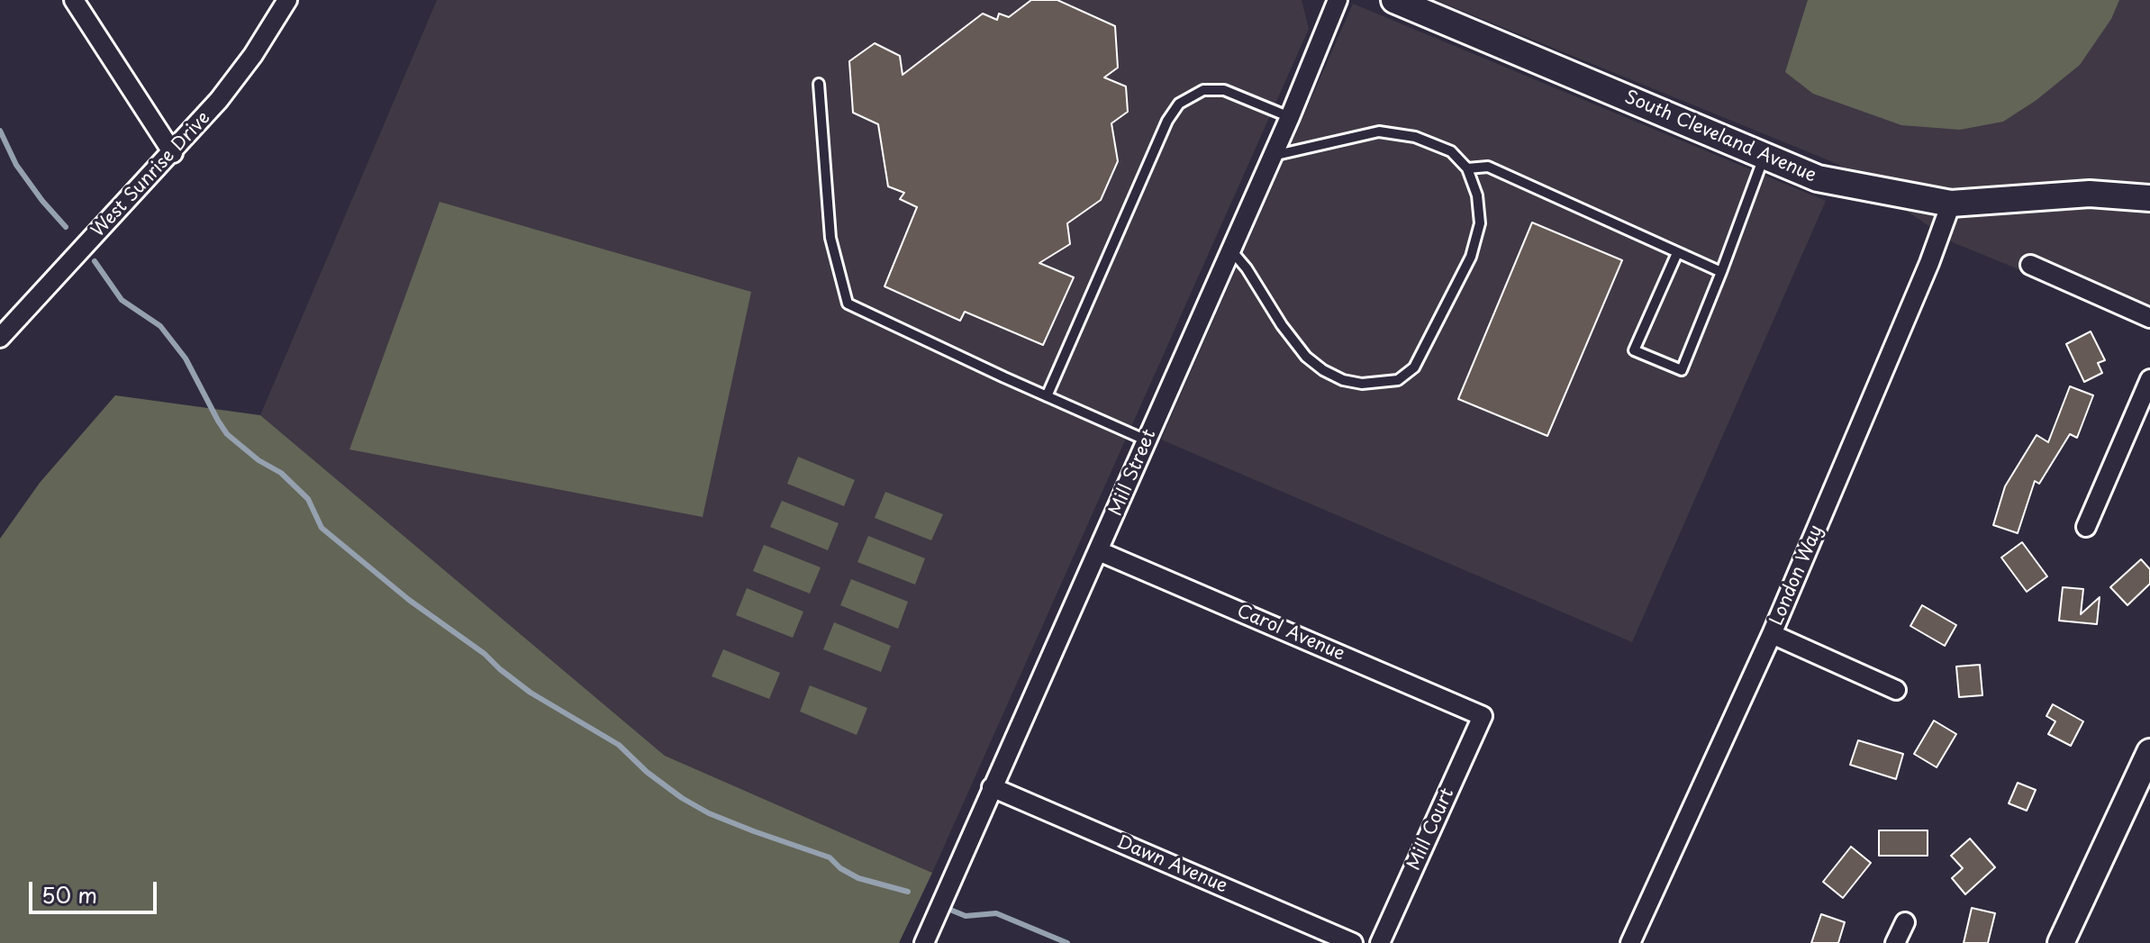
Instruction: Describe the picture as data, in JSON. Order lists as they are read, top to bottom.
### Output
{
  "streets": {
    "street": [
      "South Cleveland Avenue",
      "West Sunrise Drive",
      "Mill Street",
      "London Way",
      "Carol Avenue",
      "Mill Court",
      "Dawn Avenue"
    ]
  },
  "crossings": [
    ["South Cleveland Avenue", "London Way"],
    ["Mill Street", "Carol Avenue"],
    ["Mill Street", "Dawn Avenue"],
    ["Carol Avenue", "Mill Court"]
  ],
  "scale_bar": "50 m"
}
